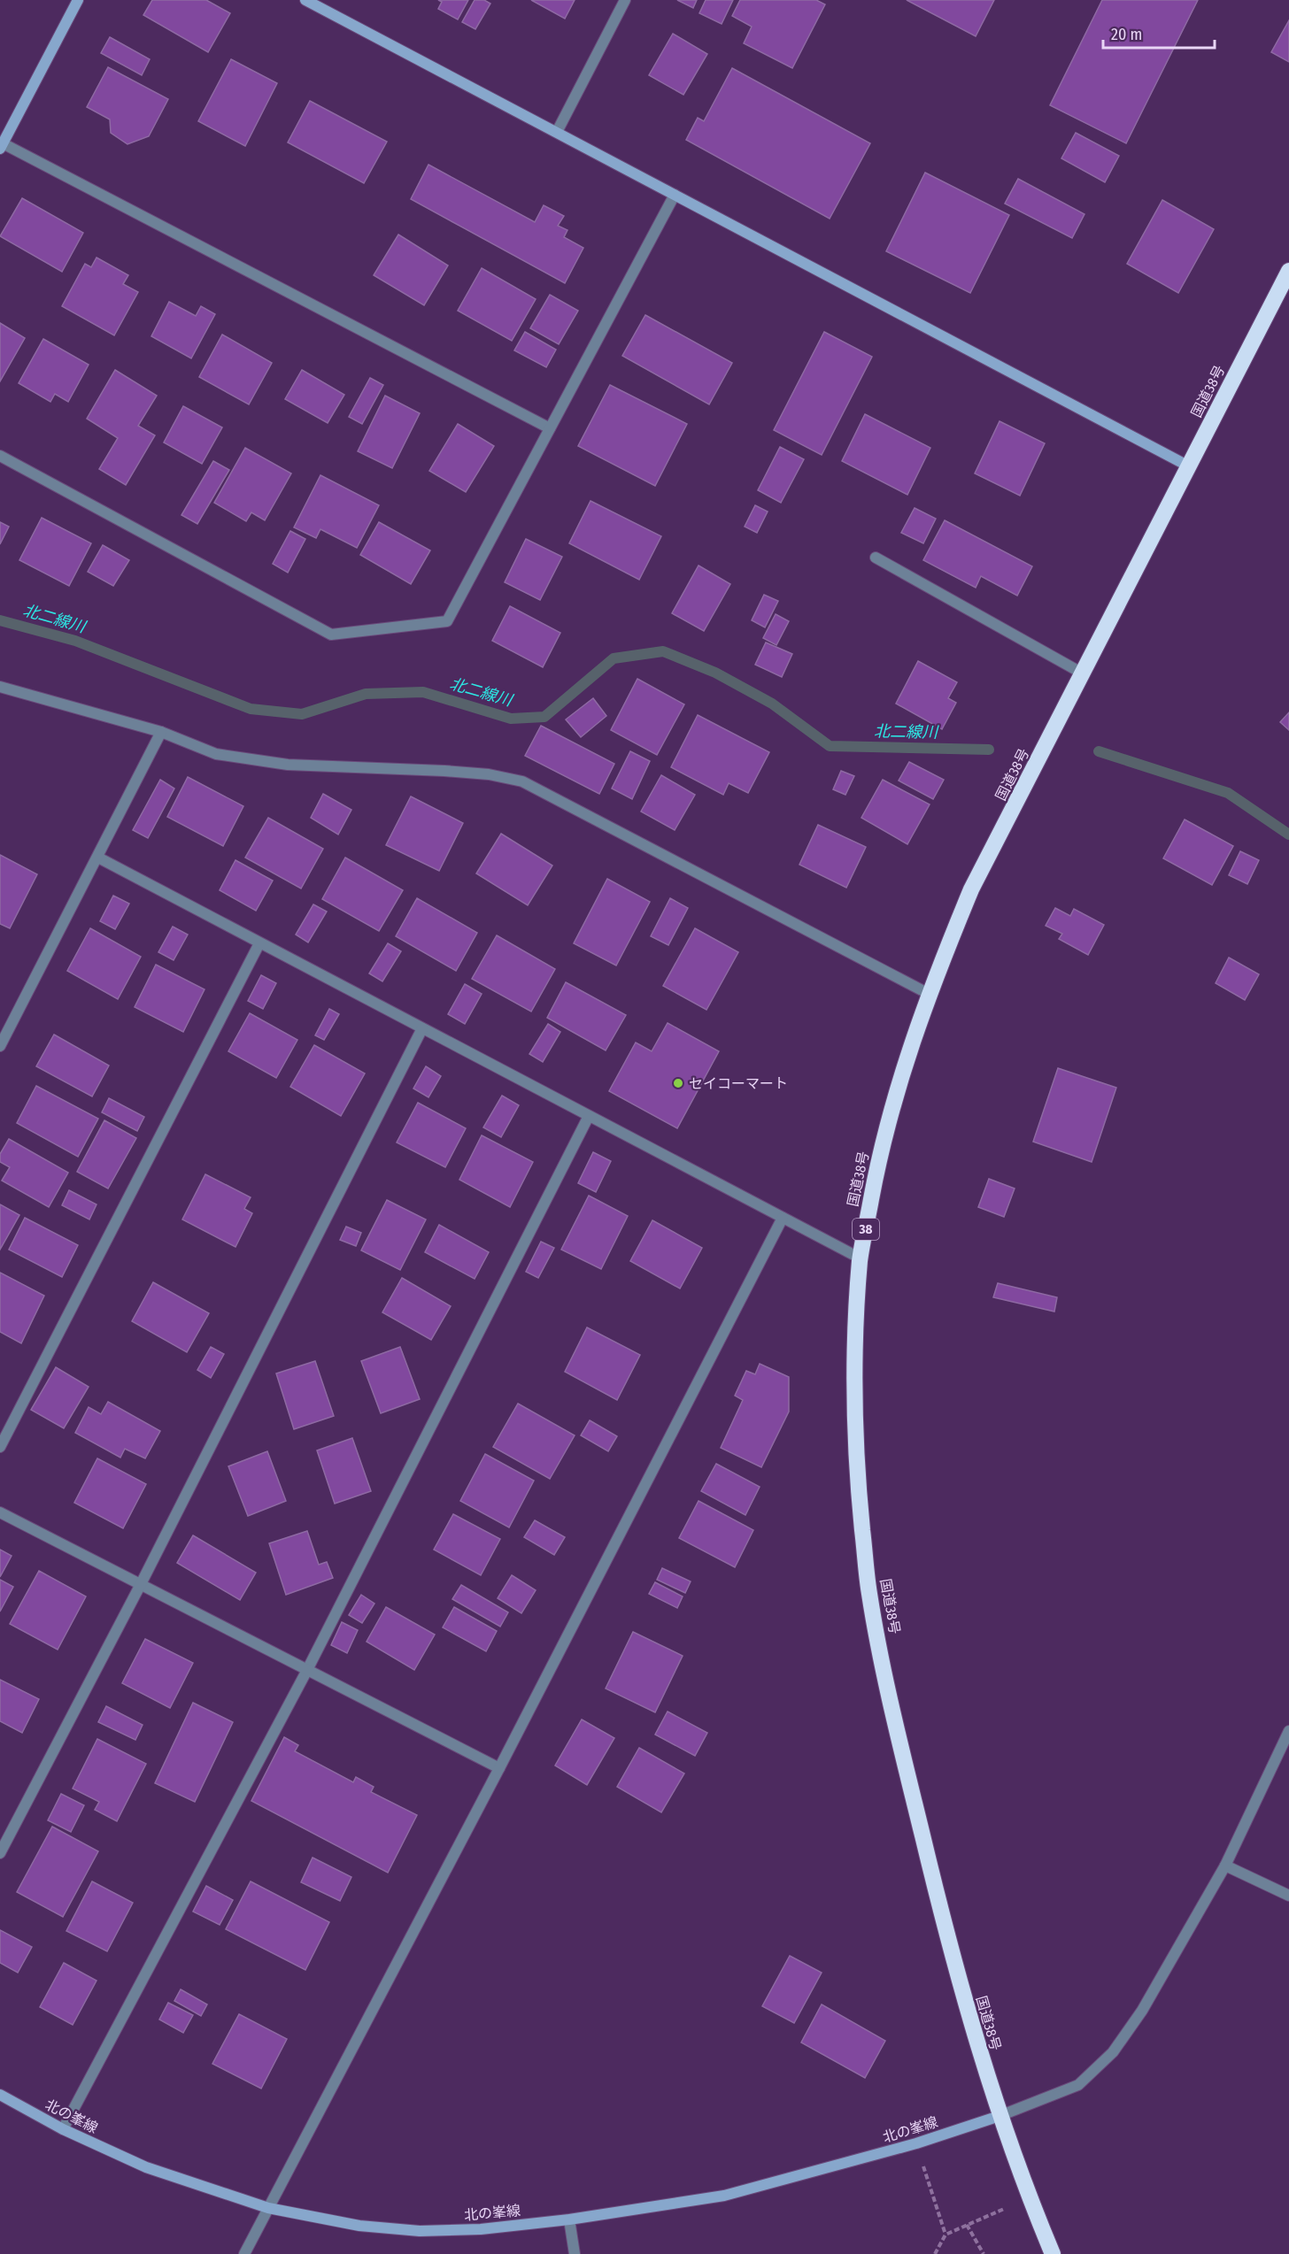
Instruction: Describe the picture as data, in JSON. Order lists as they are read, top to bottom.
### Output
{
  "streets": {
    "highway": ["国道38号", "38"],
    "street": ["北の峯線"]
  },
  "crossings": [
    ["国道38号", "北の峯線"]
  ],
  "water": ["北二線川"],
  "places": ["セイコーマート"],
  "scale_bar": "20 m"
}
